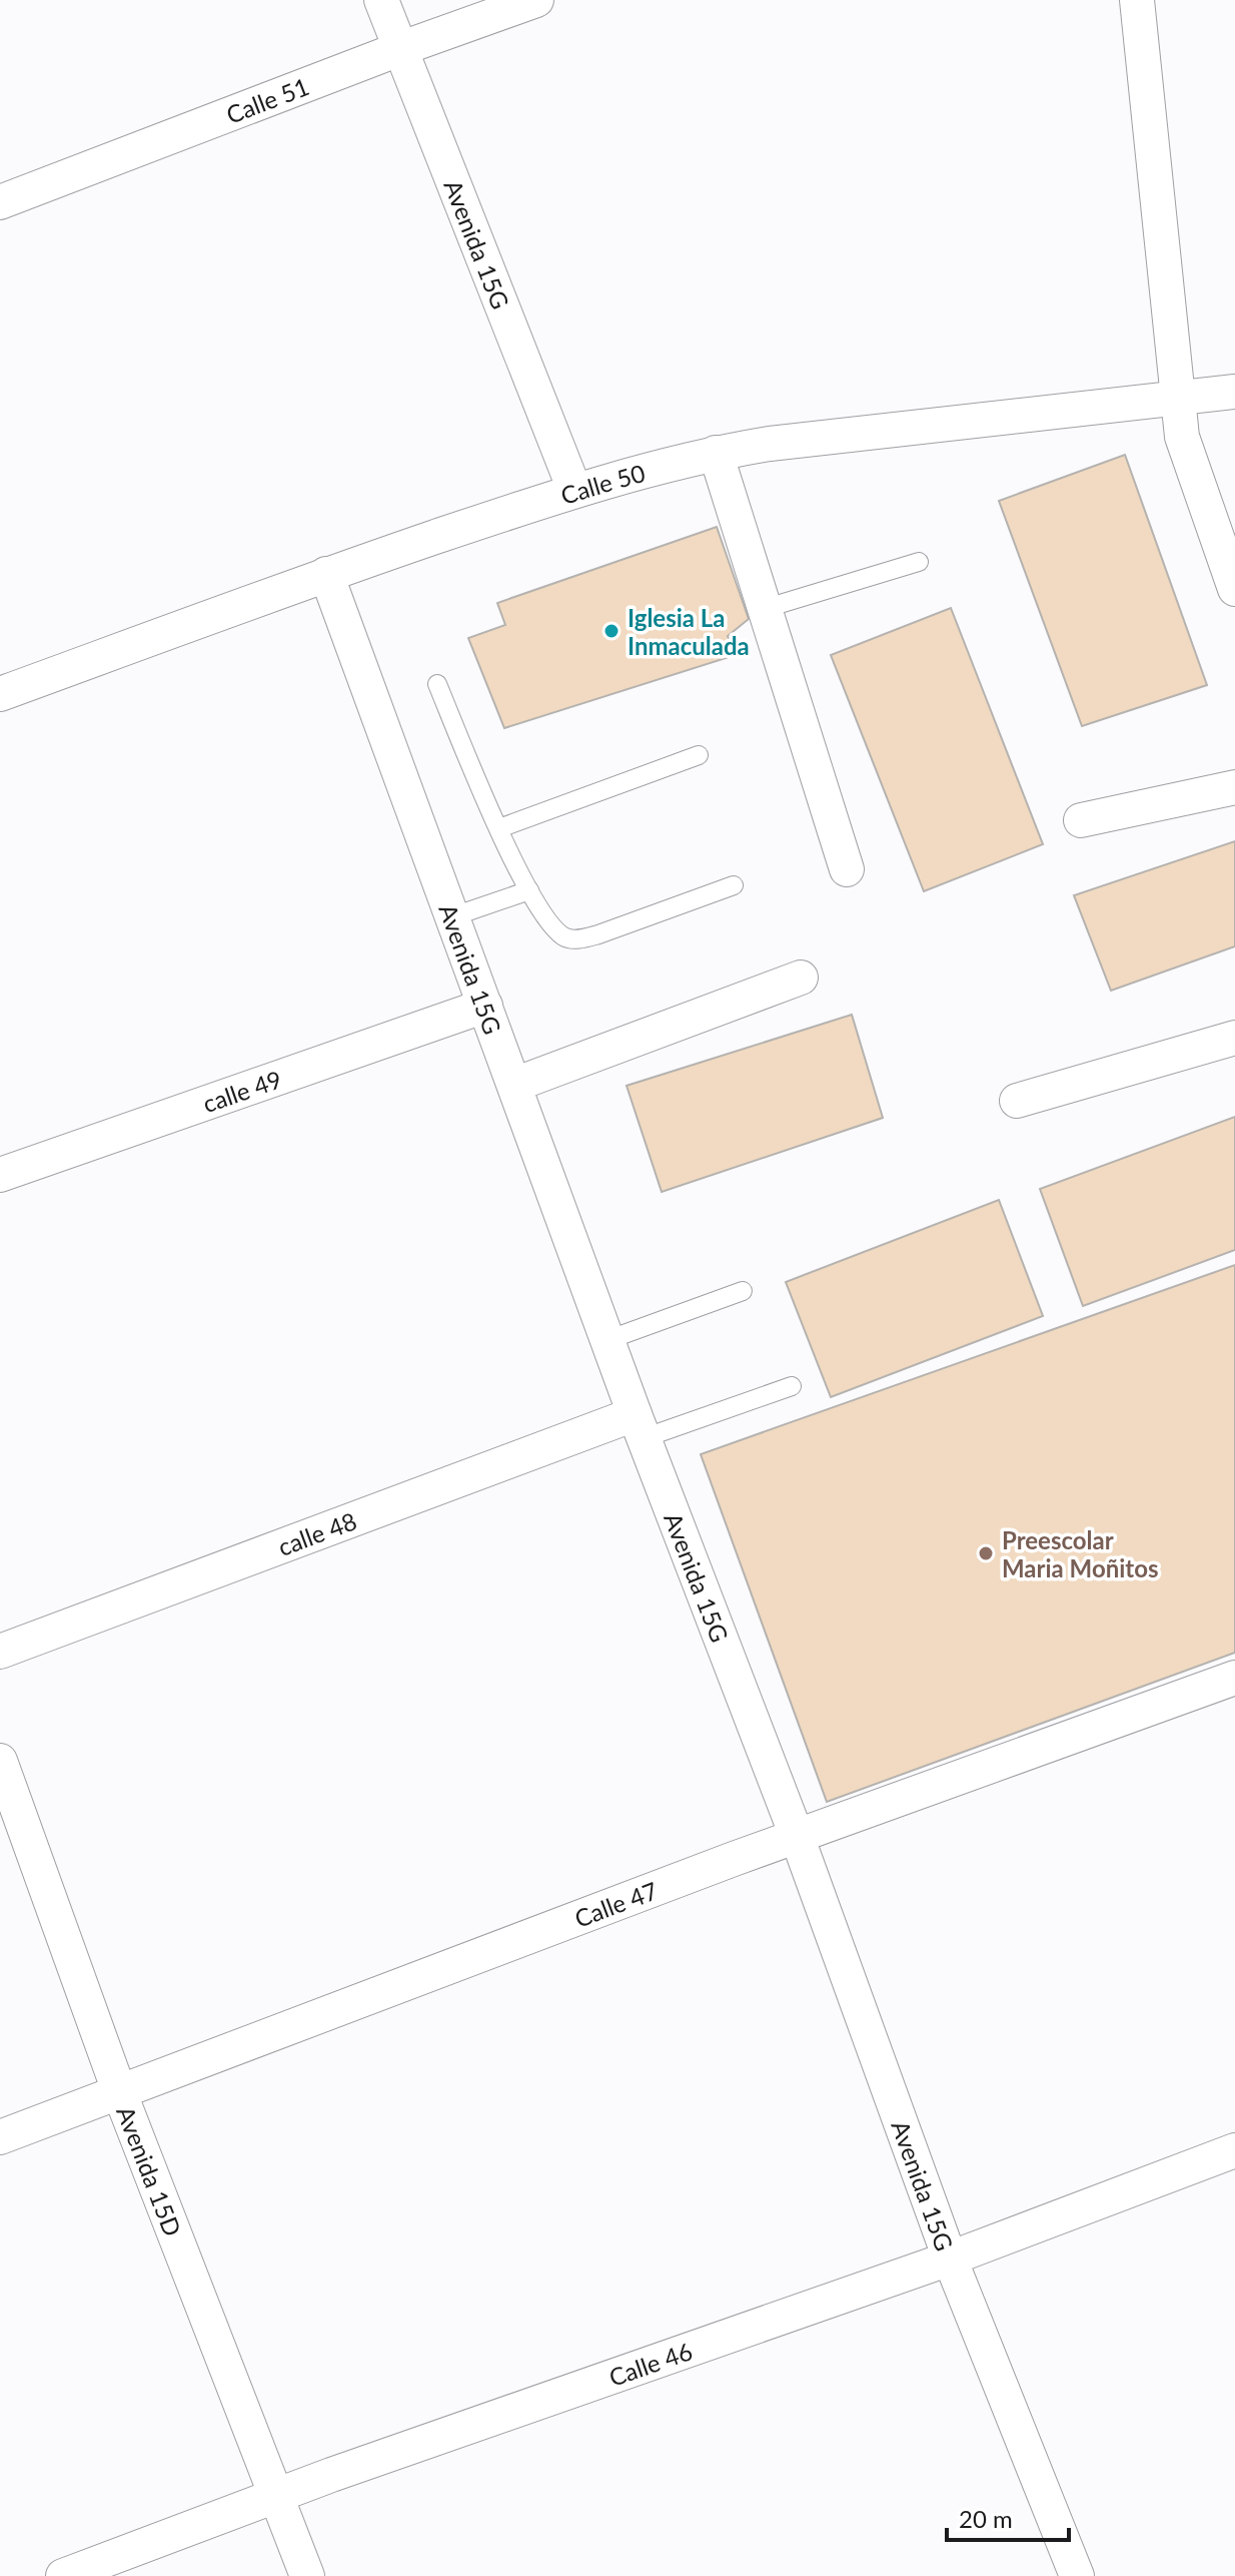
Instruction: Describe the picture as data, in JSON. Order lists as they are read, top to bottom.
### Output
{
  "streets": {
    "street": [
      "Calle 51",
      "Avenida 15G",
      "Calle 50",
      "calle 49",
      "calle 48",
      "Calle 47",
      "Avenida 15D",
      "Calle 46"
    ]
  },
  "crossings": [
    ["Calle 51", "Avenida 15G"],
    ["Avenida 15G", "Calle 50"],
    ["Avenida 15G", "calle 49"],
    ["Avenida 15G", "calle 48"],
    ["Avenida 15G", "Calle 47"],
    ["Avenida 15G", "Calle 46"],
    ["Calle 47", "Avenida 15D"],
    ["Avenida 15D", "Calle 46"]
  ],
  "places": ["Iglesia La Inmaculada", "Preescolar Maria Moñitos"],
  "scale_bar": "20 m"
}
